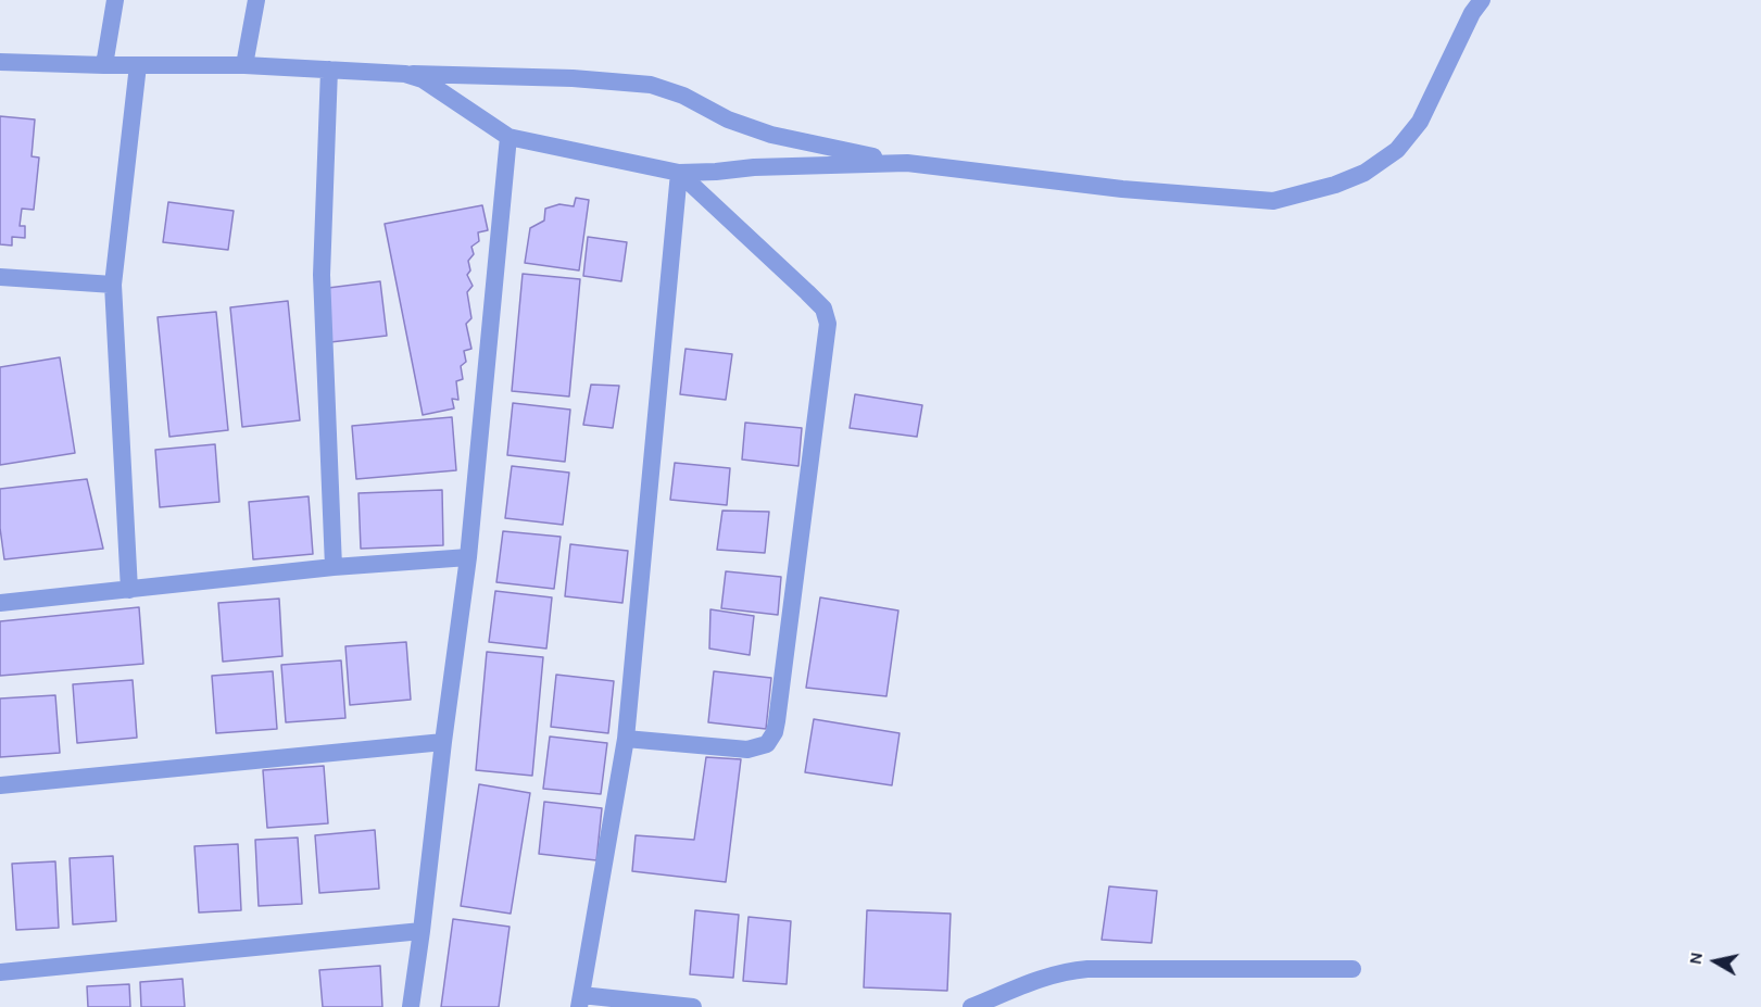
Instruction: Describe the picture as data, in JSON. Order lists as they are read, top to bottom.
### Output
{
  "north": "left"
}
